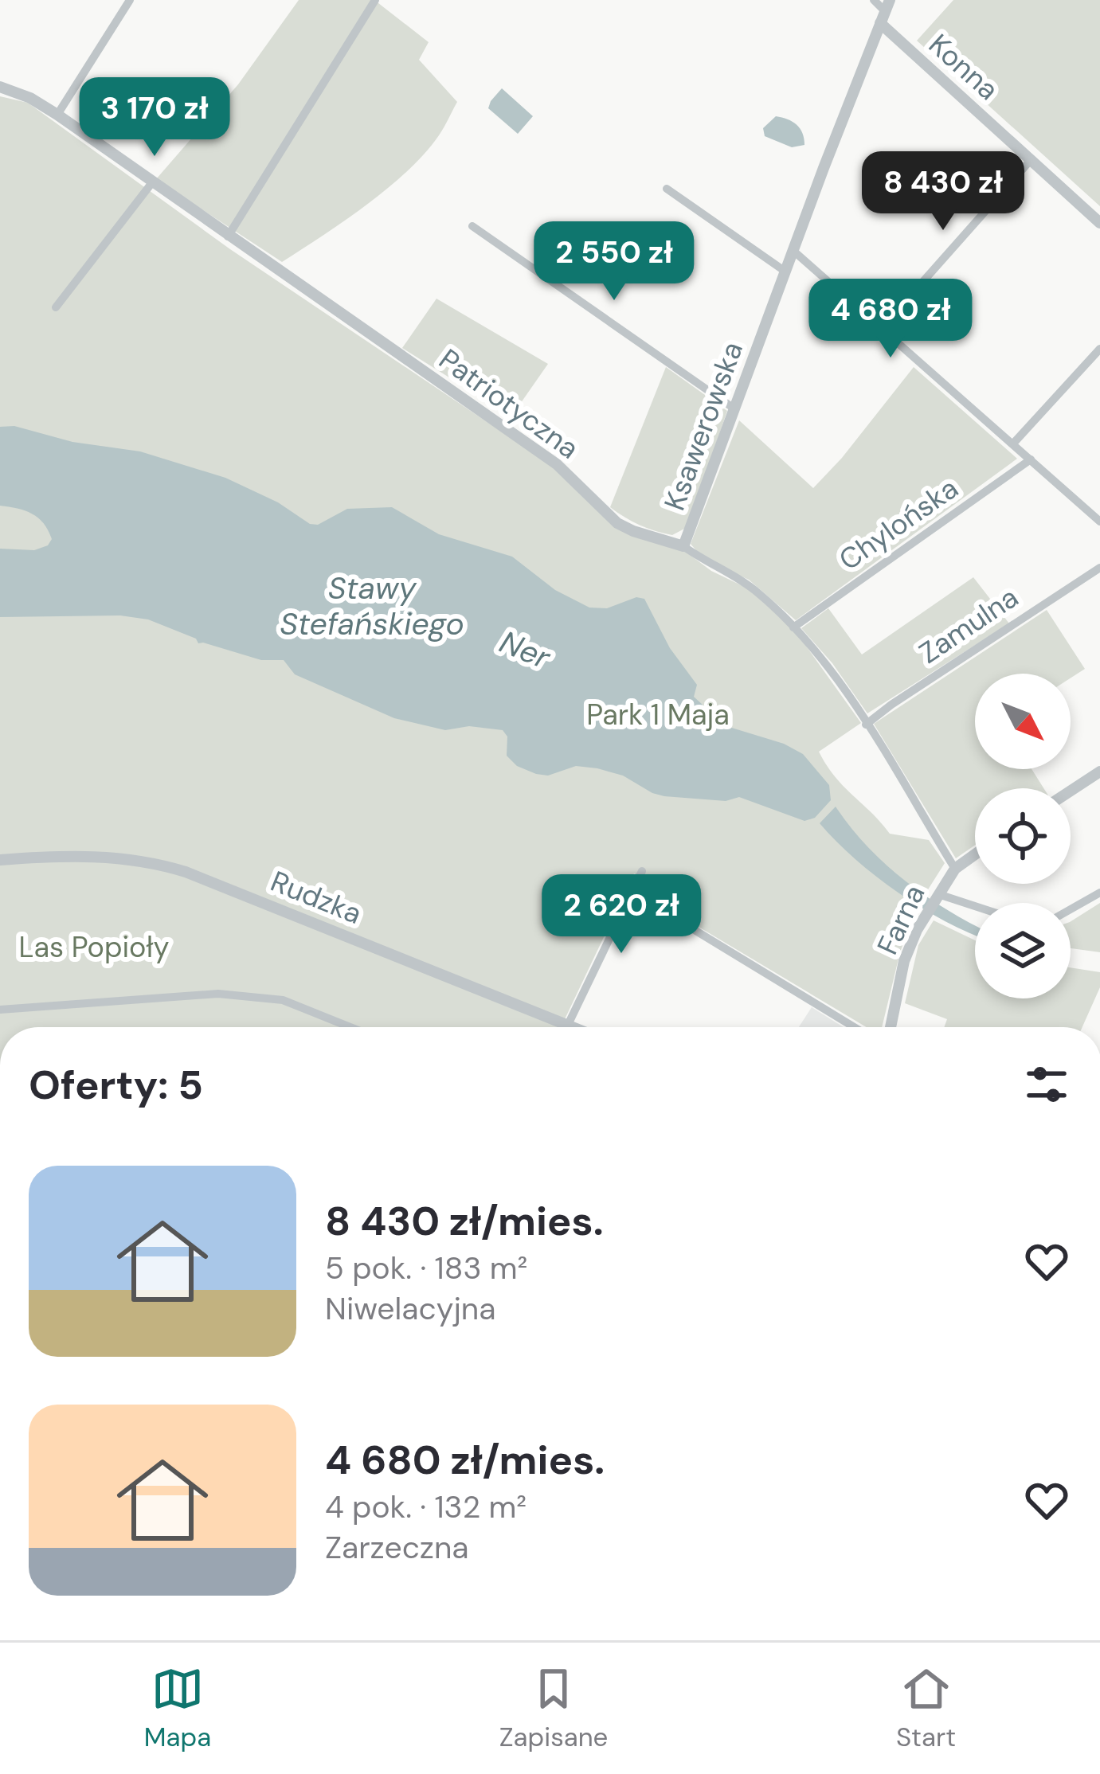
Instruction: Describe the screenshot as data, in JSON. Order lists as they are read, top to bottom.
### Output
{
  "streets": {
    "street": [
      "Konna",
      "Patriotyczna",
      "Ksawerowska",
      "Chylońska",
      "Zamulna",
      "Rudzka",
      "Farna"
    ]
  },
  "crossings": [
    ["Konna", "Ksawerowska"],
    ["Patriotyczna", "Ksawerowska"],
    ["Patriotyczna", "Chylońska"],
    ["Patriotyczna", "Zamulna"],
    ["Patriotyczna", "Farna"]
  ],
  "water": ["Stawy Stefańskiego", "Ner"],
  "parks": ["Park 1 Maja", "Las Popioły"],
  "north": "bottom right",
  "page": {
    "price": [
      "3 170 zł",
      "8 430 zł",
      "2 550 zł",
      "4 680 zł",
      "2 620 zł"
    ],
    "heading": "Oferty: 5",
    "list": [
      {
        "name": "8 430 zł/mies.",
        "note": "5 pok. · 183 m² · Niwelacyjna"
      },
      {
        "name": "4 680 zł/mies.",
        "note": "4 pok. · 132 m² · Zarzeczna"
      }
    ],
    "tabs": ["Mapa", "Zapisane", "Start"]
  }
}
